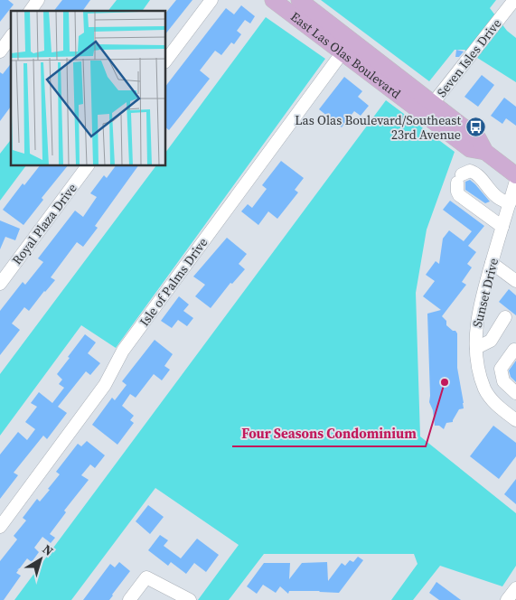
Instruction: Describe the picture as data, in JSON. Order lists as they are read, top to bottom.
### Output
{
  "streets": {
    "main road": ["East Las Olas Boulevard"],
    "street": [
      "Seven Isles Drive",
      "Royal Plaza Drive",
      "Isle of Palms Drive",
      "Sunset Drive"
    ]
  },
  "crossings": [
    ["East Las Olas Boulevard", "Seven Isles Drive"],
    ["East Las Olas Boulevard", "Isle of Palms Drive"]
  ],
  "places": {
    "bus stop": ["Las Olas Boulevard/Southeast 23rd Avenue"],
    "other": ["Four Seasons Condominium"]
  },
  "north": "top right"
}
